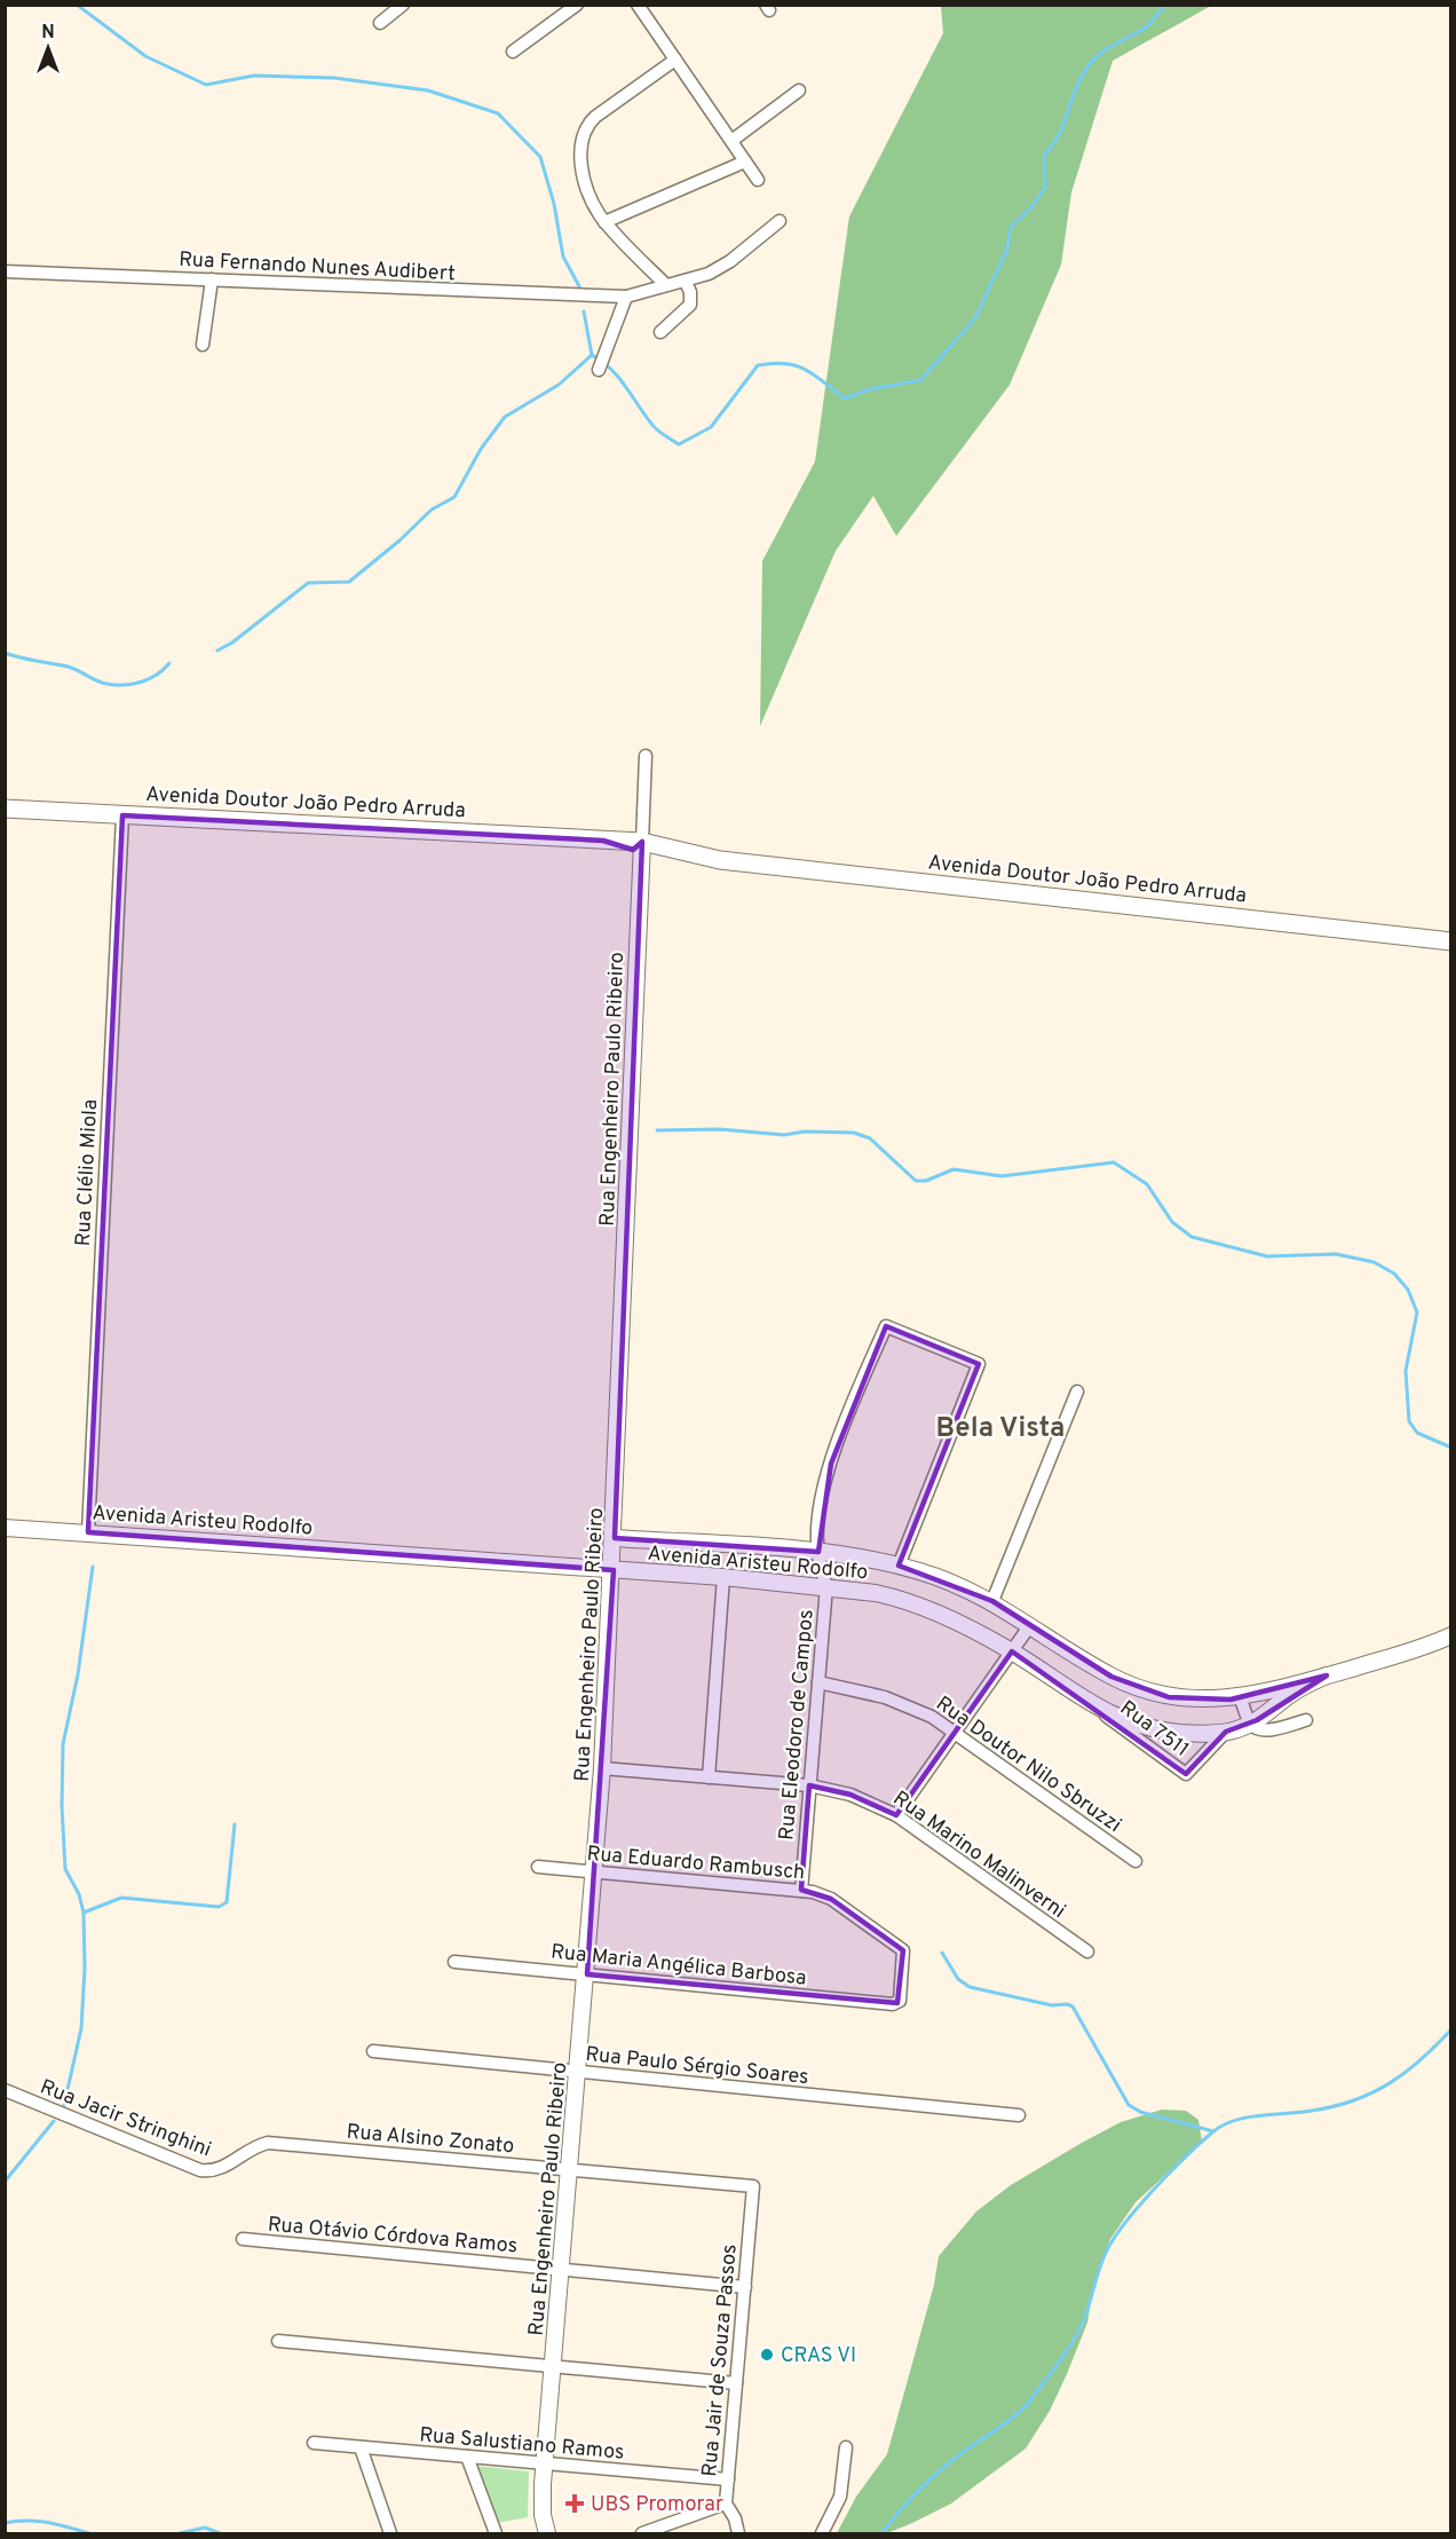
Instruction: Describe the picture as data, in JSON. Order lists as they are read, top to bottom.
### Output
{
  "streets": {
    "main road": ["Avenida Doutor João Pedro Arruda"],
    "street": [
      "Rua Fernando Nunes Audibert",
      "Rua Engenheiro Paulo Ribeiro",
      "Rua Clélio Miola",
      "Avenida Aristeu Rodolfo",
      "Rua Eleodoro de Campos",
      "Rua 7511",
      "Rua Doutor Nilo Sbruzzi",
      "Rua Marino Malinverni",
      "Rua Eduardo Rambusch",
      "Rua Maria Angélica Barbosa",
      "Rua Paulo Sérgio Soares",
      "Rua Jacir Stringhini",
      "Rua Alsino Zonato",
      "Rua Otávio Córdova Ramos",
      "Rua Jair de Souza Passos",
      "Rua Salustiano Ramos"
    ]
  },
  "crossings": [
    ["Avenida Doutor João Pedro Arruda", "Rua Engenheiro Paulo Ribeiro"],
    ["Avenida Doutor João Pedro Arruda", "Rua Clélio Miola"],
    ["Rua Engenheiro Paulo Ribeiro", "Avenida Aristeu Rodolfo"],
    ["Rua Engenheiro Paulo Ribeiro", "Rua Marino Malinverni"],
    ["Rua Engenheiro Paulo Ribeiro", "Rua Eduardo Rambusch"],
    ["Rua Engenheiro Paulo Ribeiro", "Rua Maria Angélica Barbosa"],
    ["Rua Engenheiro Paulo Ribeiro", "Rua Paulo Sérgio Soares"],
    ["Rua Engenheiro Paulo Ribeiro", "Rua Alsino Zonato"],
    ["Rua Engenheiro Paulo Ribeiro", "Rua Otávio Córdova Ramos"],
    ["Rua Engenheiro Paulo Ribeiro", "Rua Salustiano Ramos"],
    ["Rua Clélio Miola", "Avenida Aristeu Rodolfo"],
    ["Avenida Aristeu Rodolfo", "Rua Eleodoro de Campos"],
    ["Avenida Aristeu Rodolfo", "Rua 7511"],
    ["Rua Eleodoro de Campos", "Rua Doutor Nilo Sbruzzi"],
    ["Rua Eleodoro de Campos", "Rua Marino Malinverni"],
    ["Rua Eleodoro de Campos", "Rua Eduardo Rambusch"],
    ["Rua Eduardo Rambusch", "Rua Maria Angélica Barbosa"],
    ["Rua Jacir Stringhini", "Rua Alsino Zonato"],
    ["Rua Alsino Zonato", "Rua Jair de Souza Passos"],
    ["Rua Otávio Córdova Ramos", "Rua Jair de Souza Passos"],
    ["Rua Jair de Souza Passos", "Rua Salustiano Ramos"]
  ],
  "districts": ["Bela Vista"],
  "places": {
    "other": ["CRAS VI"],
    "health": ["UBS Promorar"]
  },
  "north": "top"
}
